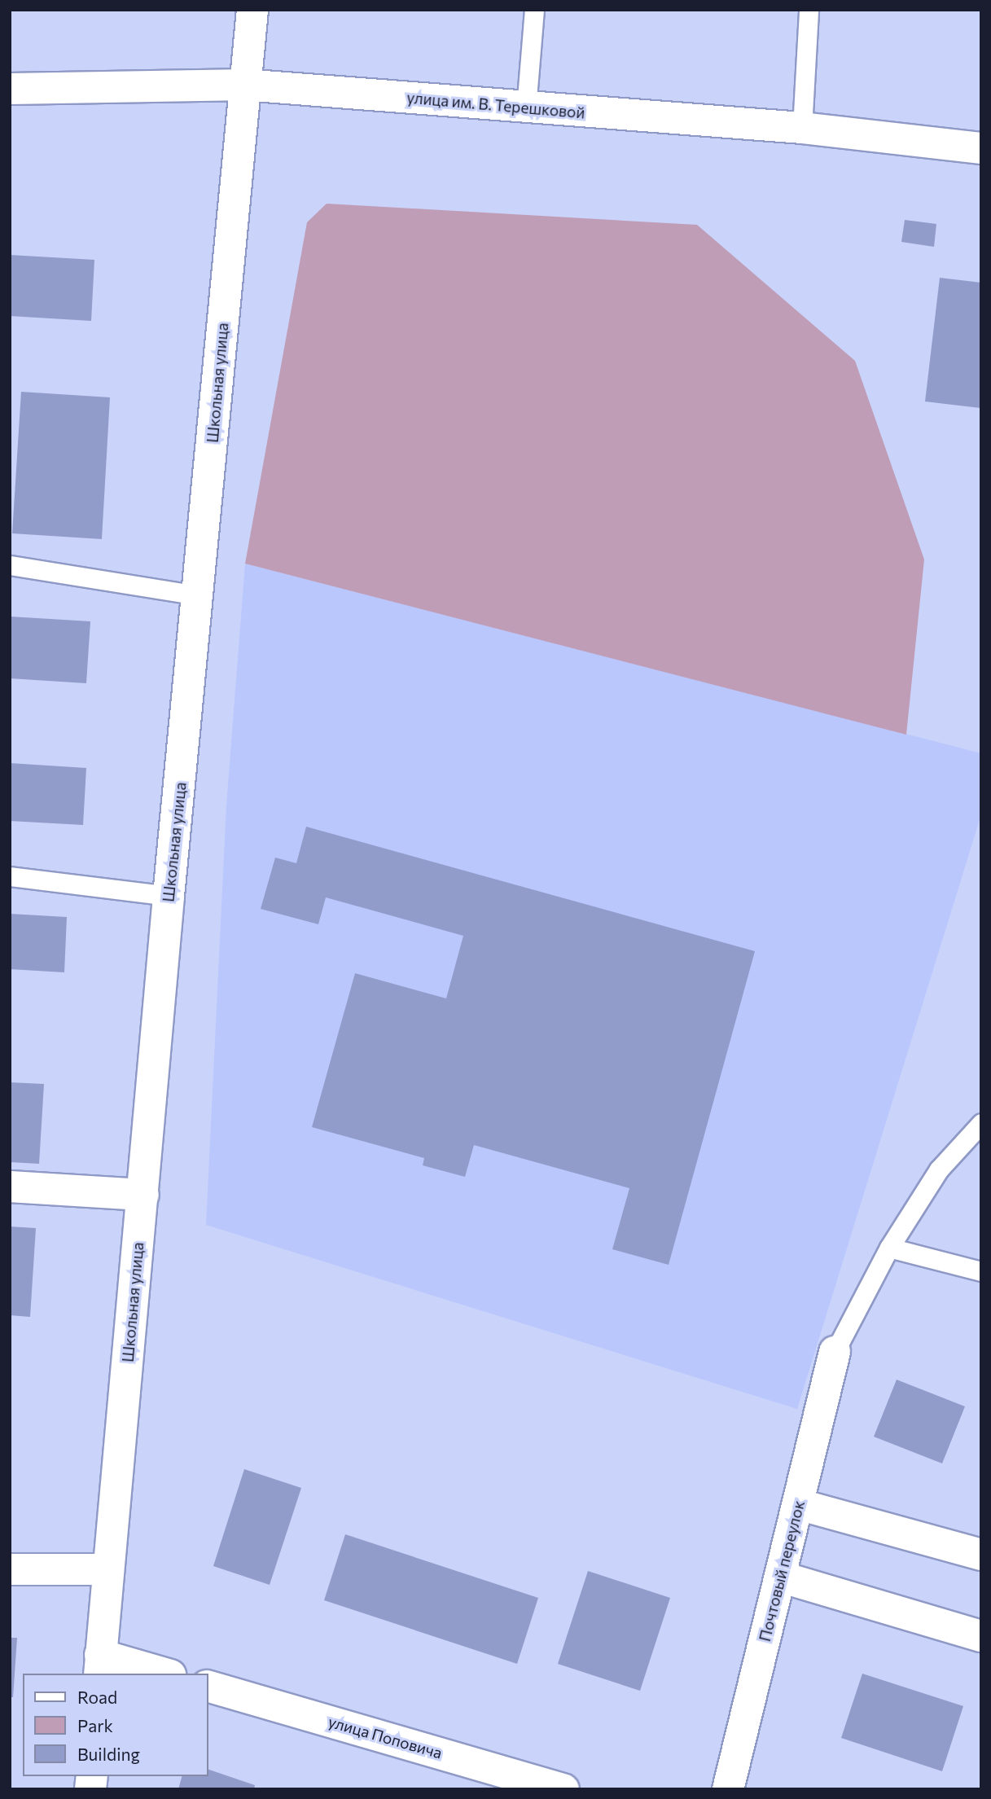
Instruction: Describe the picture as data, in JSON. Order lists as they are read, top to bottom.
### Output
{
  "streets": {
    "street": [
      "улица им. В. Терешковой",
      "Школьная улица",
      "Почтовый переулок",
      "улица Поповича"
    ]
  },
  "crossings": [
    ["улица им. В. Терешковой", "Школьная улица"]
  ],
  "legend": ["Road", "Park", "Building"]
}
